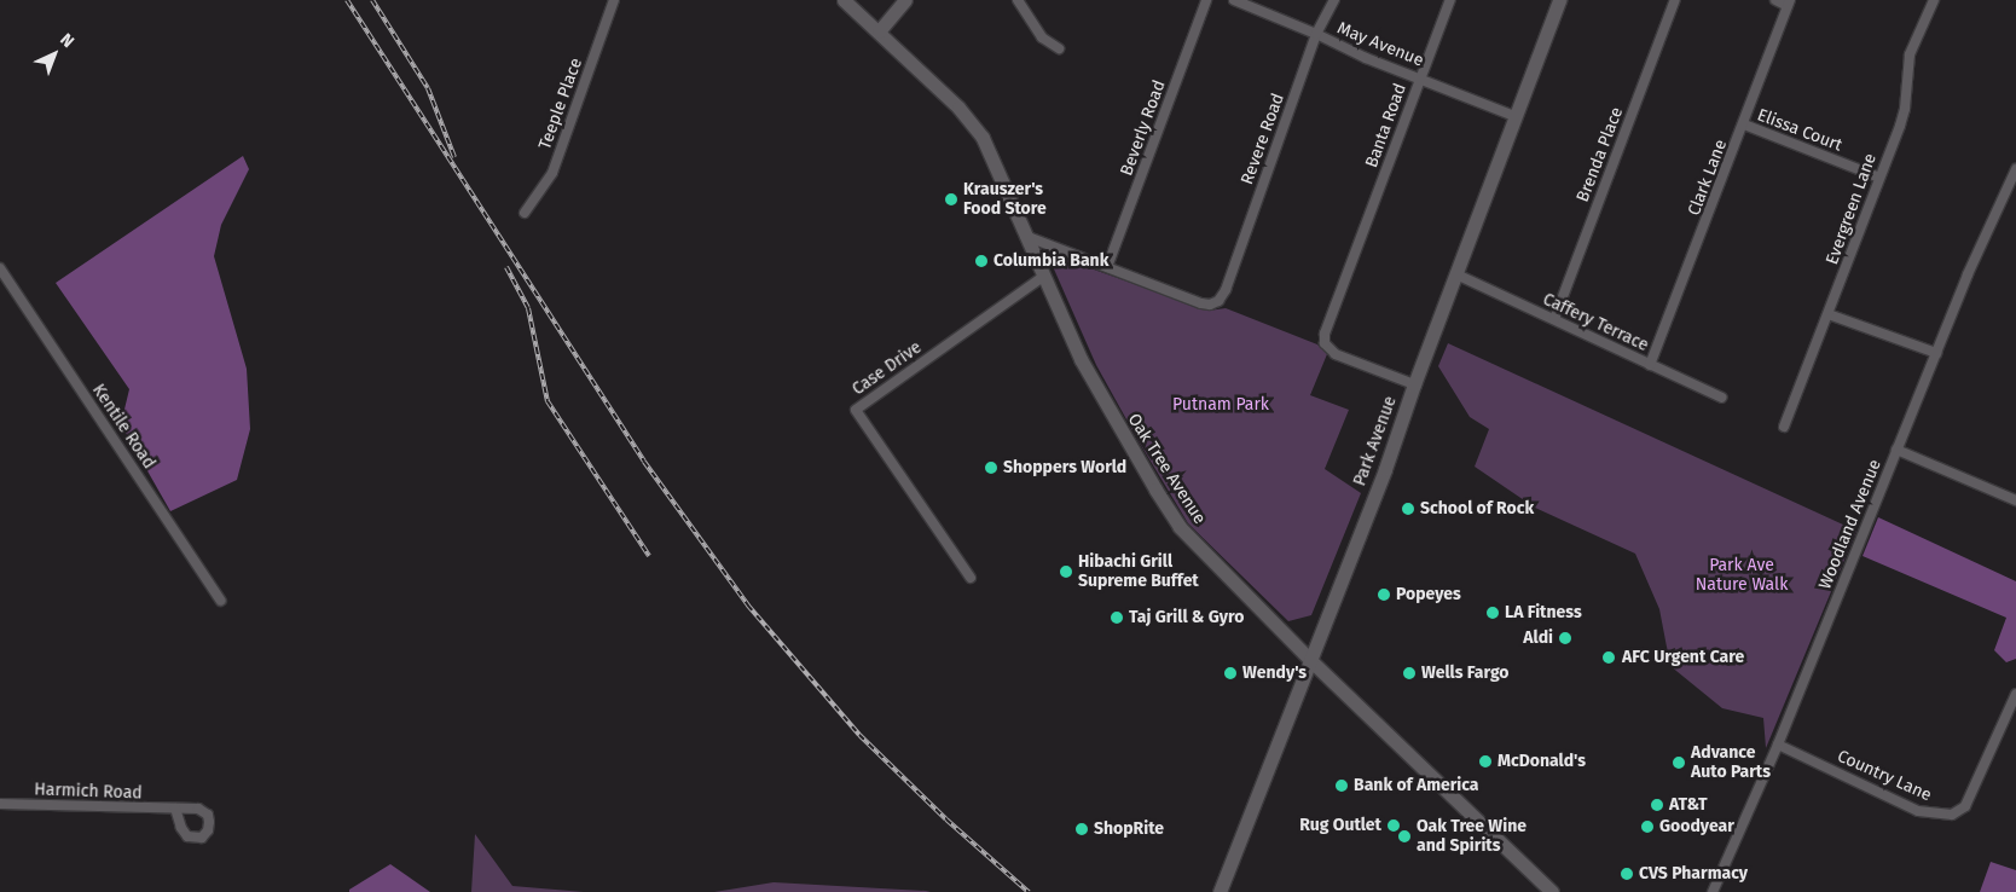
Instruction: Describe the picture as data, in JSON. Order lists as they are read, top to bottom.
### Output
{
  "streets": {
    "street": [
      "May Avenue",
      "Teeple Place",
      "Banta Road",
      "Beverly Road",
      "Elissa Court",
      "Revere Road",
      "Brenda Place",
      "Clark Lane",
      "Evergreen Lane",
      "Caffery Terrace",
      "Case Drive",
      "Kentile Road",
      "Park Avenue",
      "Oak Tree Avenue",
      "Woodland Avenue",
      "Country Lane",
      "Harmich Road"
    ]
  },
  "crossings": [
    ["May Avenue", "Banta Road"],
    ["May Avenue", "Revere Road"],
    ["May Avenue", "Park Avenue"],
    ["Banta Road", "Park Avenue"],
    ["Beverly Road", "Revere Road"],
    ["Elissa Court", "Clark Lane"],
    ["Elissa Court", "Evergreen Lane"],
    ["Brenda Place", "Caffery Terrace"],
    ["Clark Lane", "Caffery Terrace"],
    ["Caffery Terrace", "Park Avenue"],
    ["Case Drive", "Oak Tree Avenue"],
    ["Park Avenue", "Oak Tree Avenue"],
    ["Woodland Avenue", "Country Lane"]
  ],
  "parks": ["Putnam Park", "Park Ave Nature Walk"],
  "places": [
    "Krauszer's Food Store",
    "Columbia Bank",
    "Shoppers World",
    "School of Rock",
    "Hibachi Grill Supreme Buffet",
    "Popeyes",
    "LA Fitness",
    "Taj Grill & Gyro",
    "Aldi",
    "AFC Urgent Care",
    "Wendy's",
    "Wells Fargo",
    "McDonald's",
    "Advance Auto Parts",
    "Bank of America",
    "AT&T",
    "Rug Outlet",
    "Goodyear",
    "ShopRite",
    "Oak Tree Wine and Spirits",
    "CVS Pharmacy"
  ],
  "north": "top right"
}
